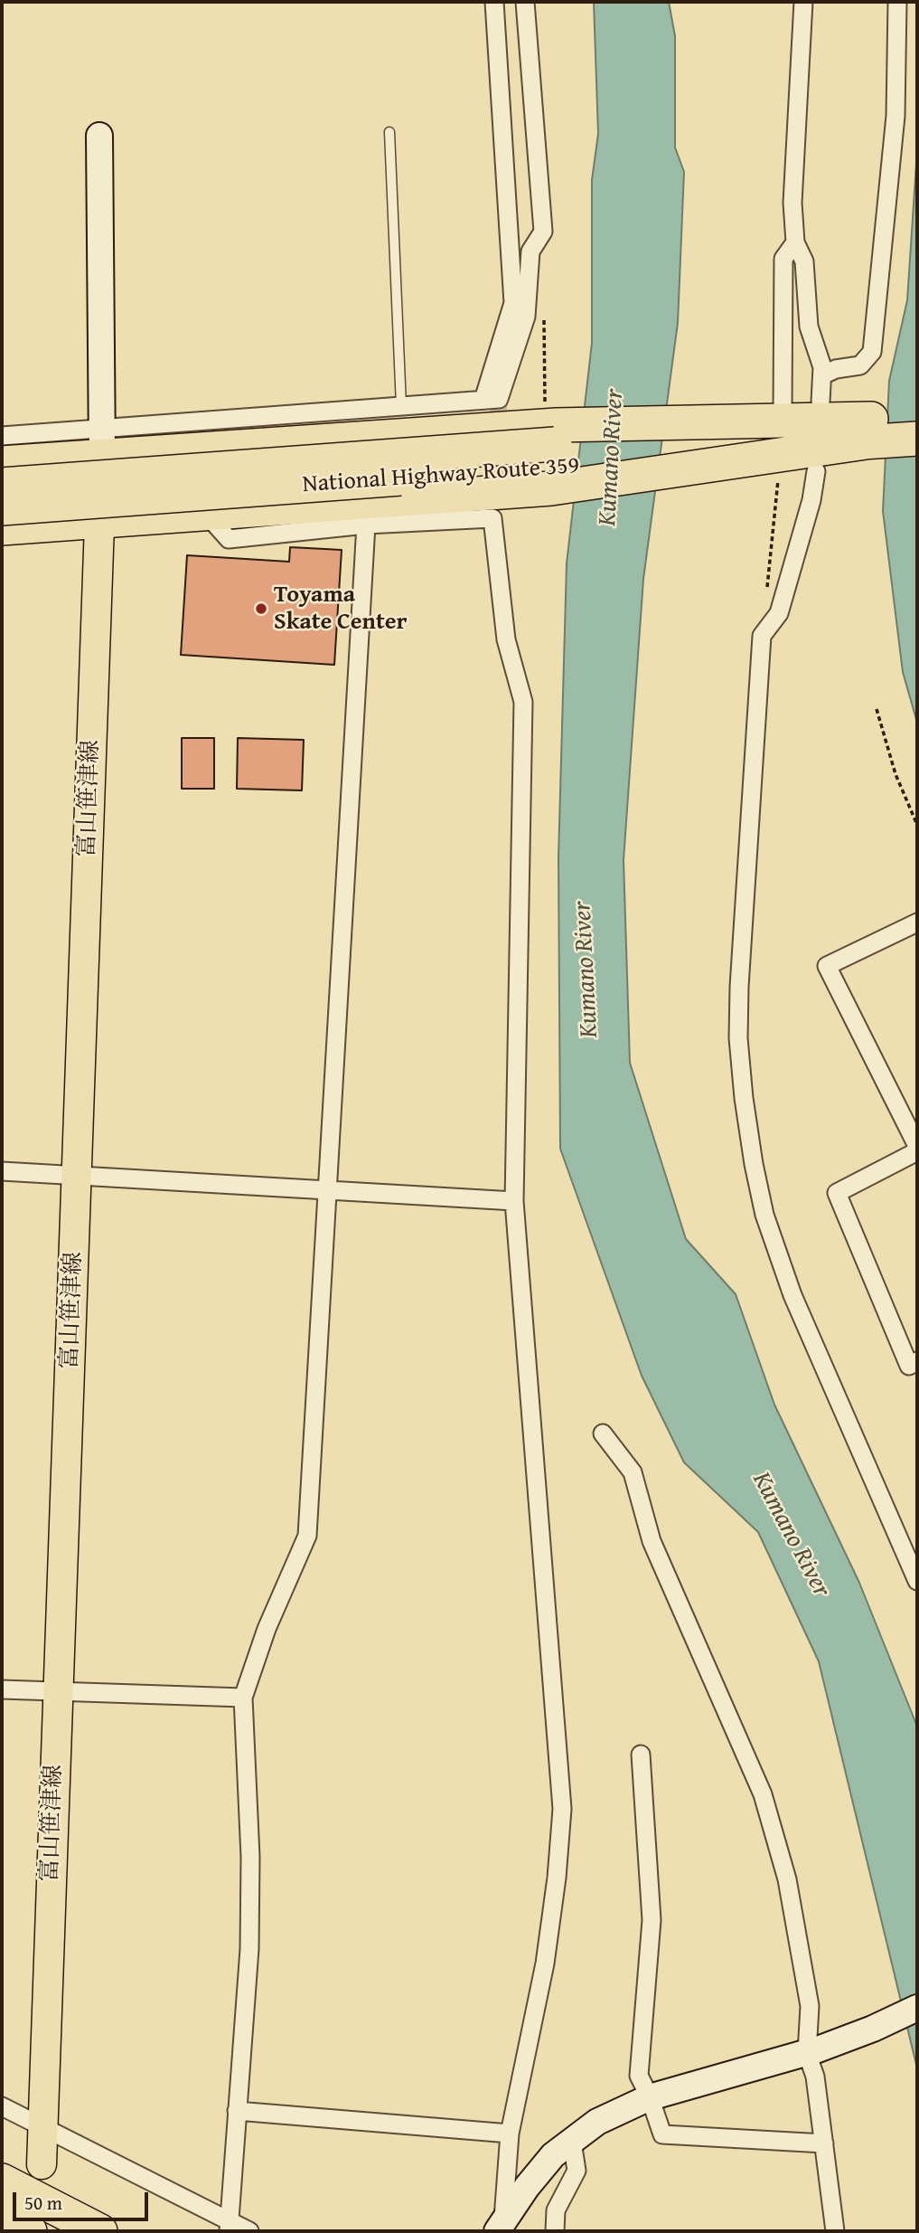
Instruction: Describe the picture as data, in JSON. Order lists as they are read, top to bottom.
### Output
{
  "streets": {
    "highway": ["National Highway Route 359"],
    "main road": ["富山笹津線"]
  },
  "water": ["Kumano River"],
  "places": ["Toyama Skate Center"],
  "scale_bar": "50 m"
}
